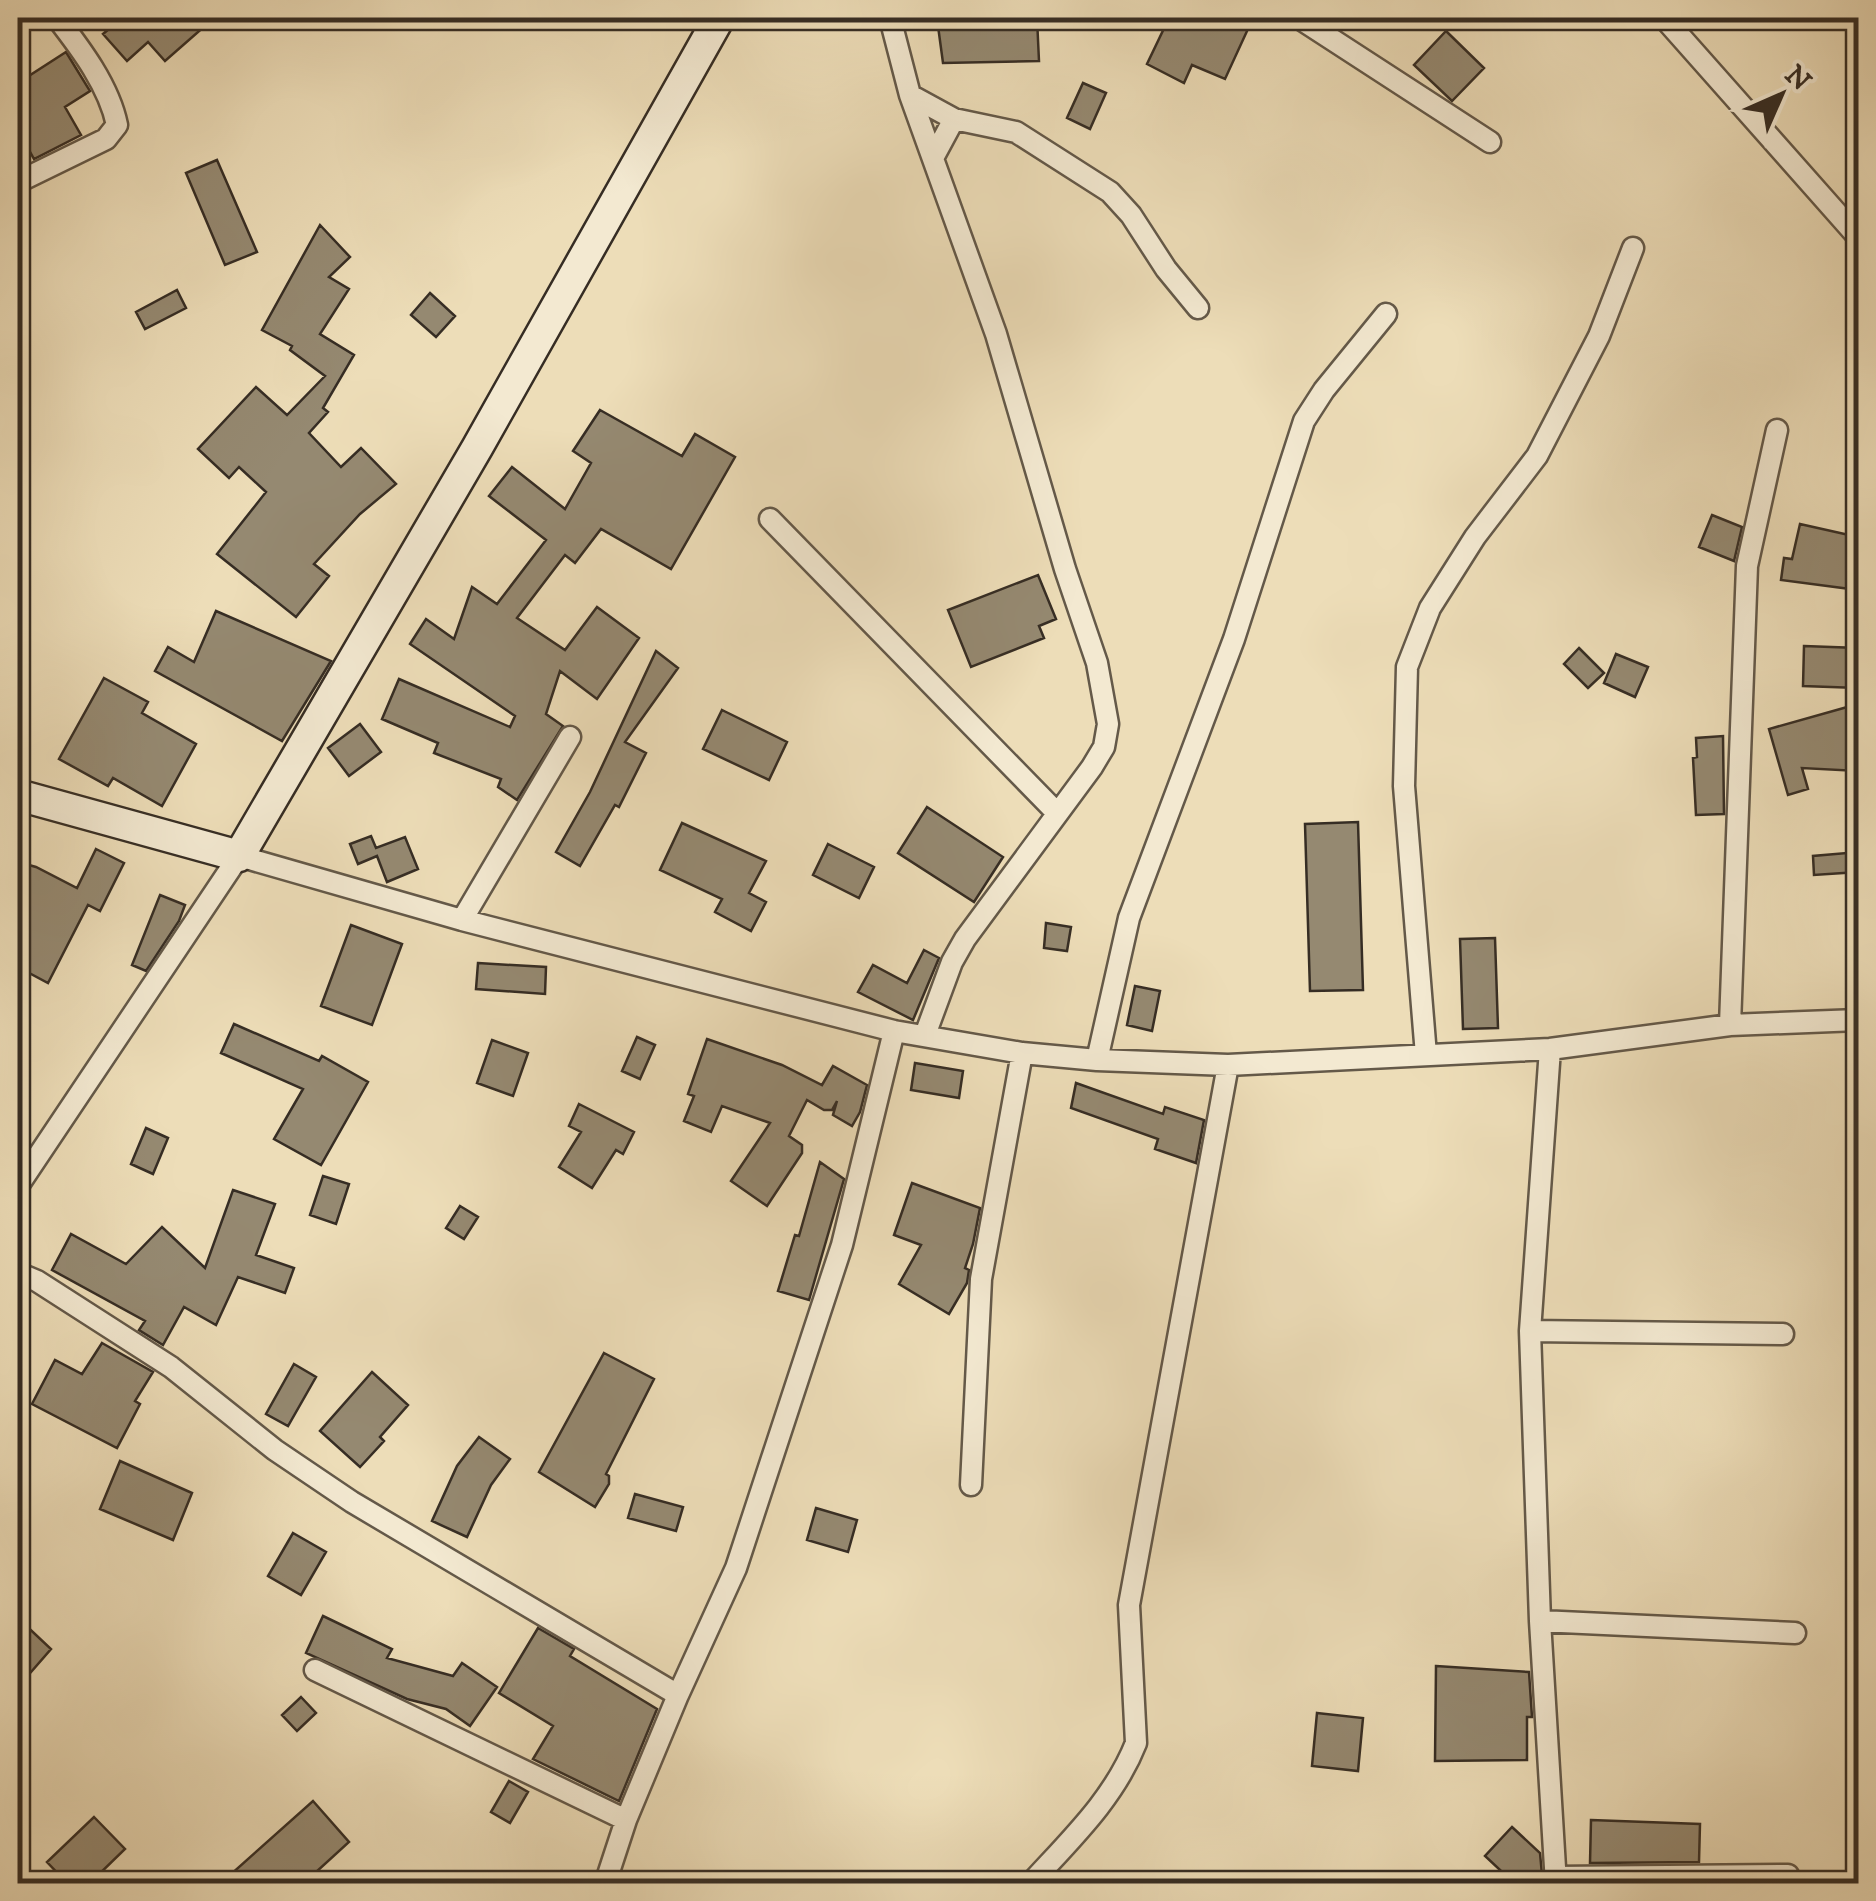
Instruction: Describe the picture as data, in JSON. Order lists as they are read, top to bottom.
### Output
{
  "north": "top right"
}
